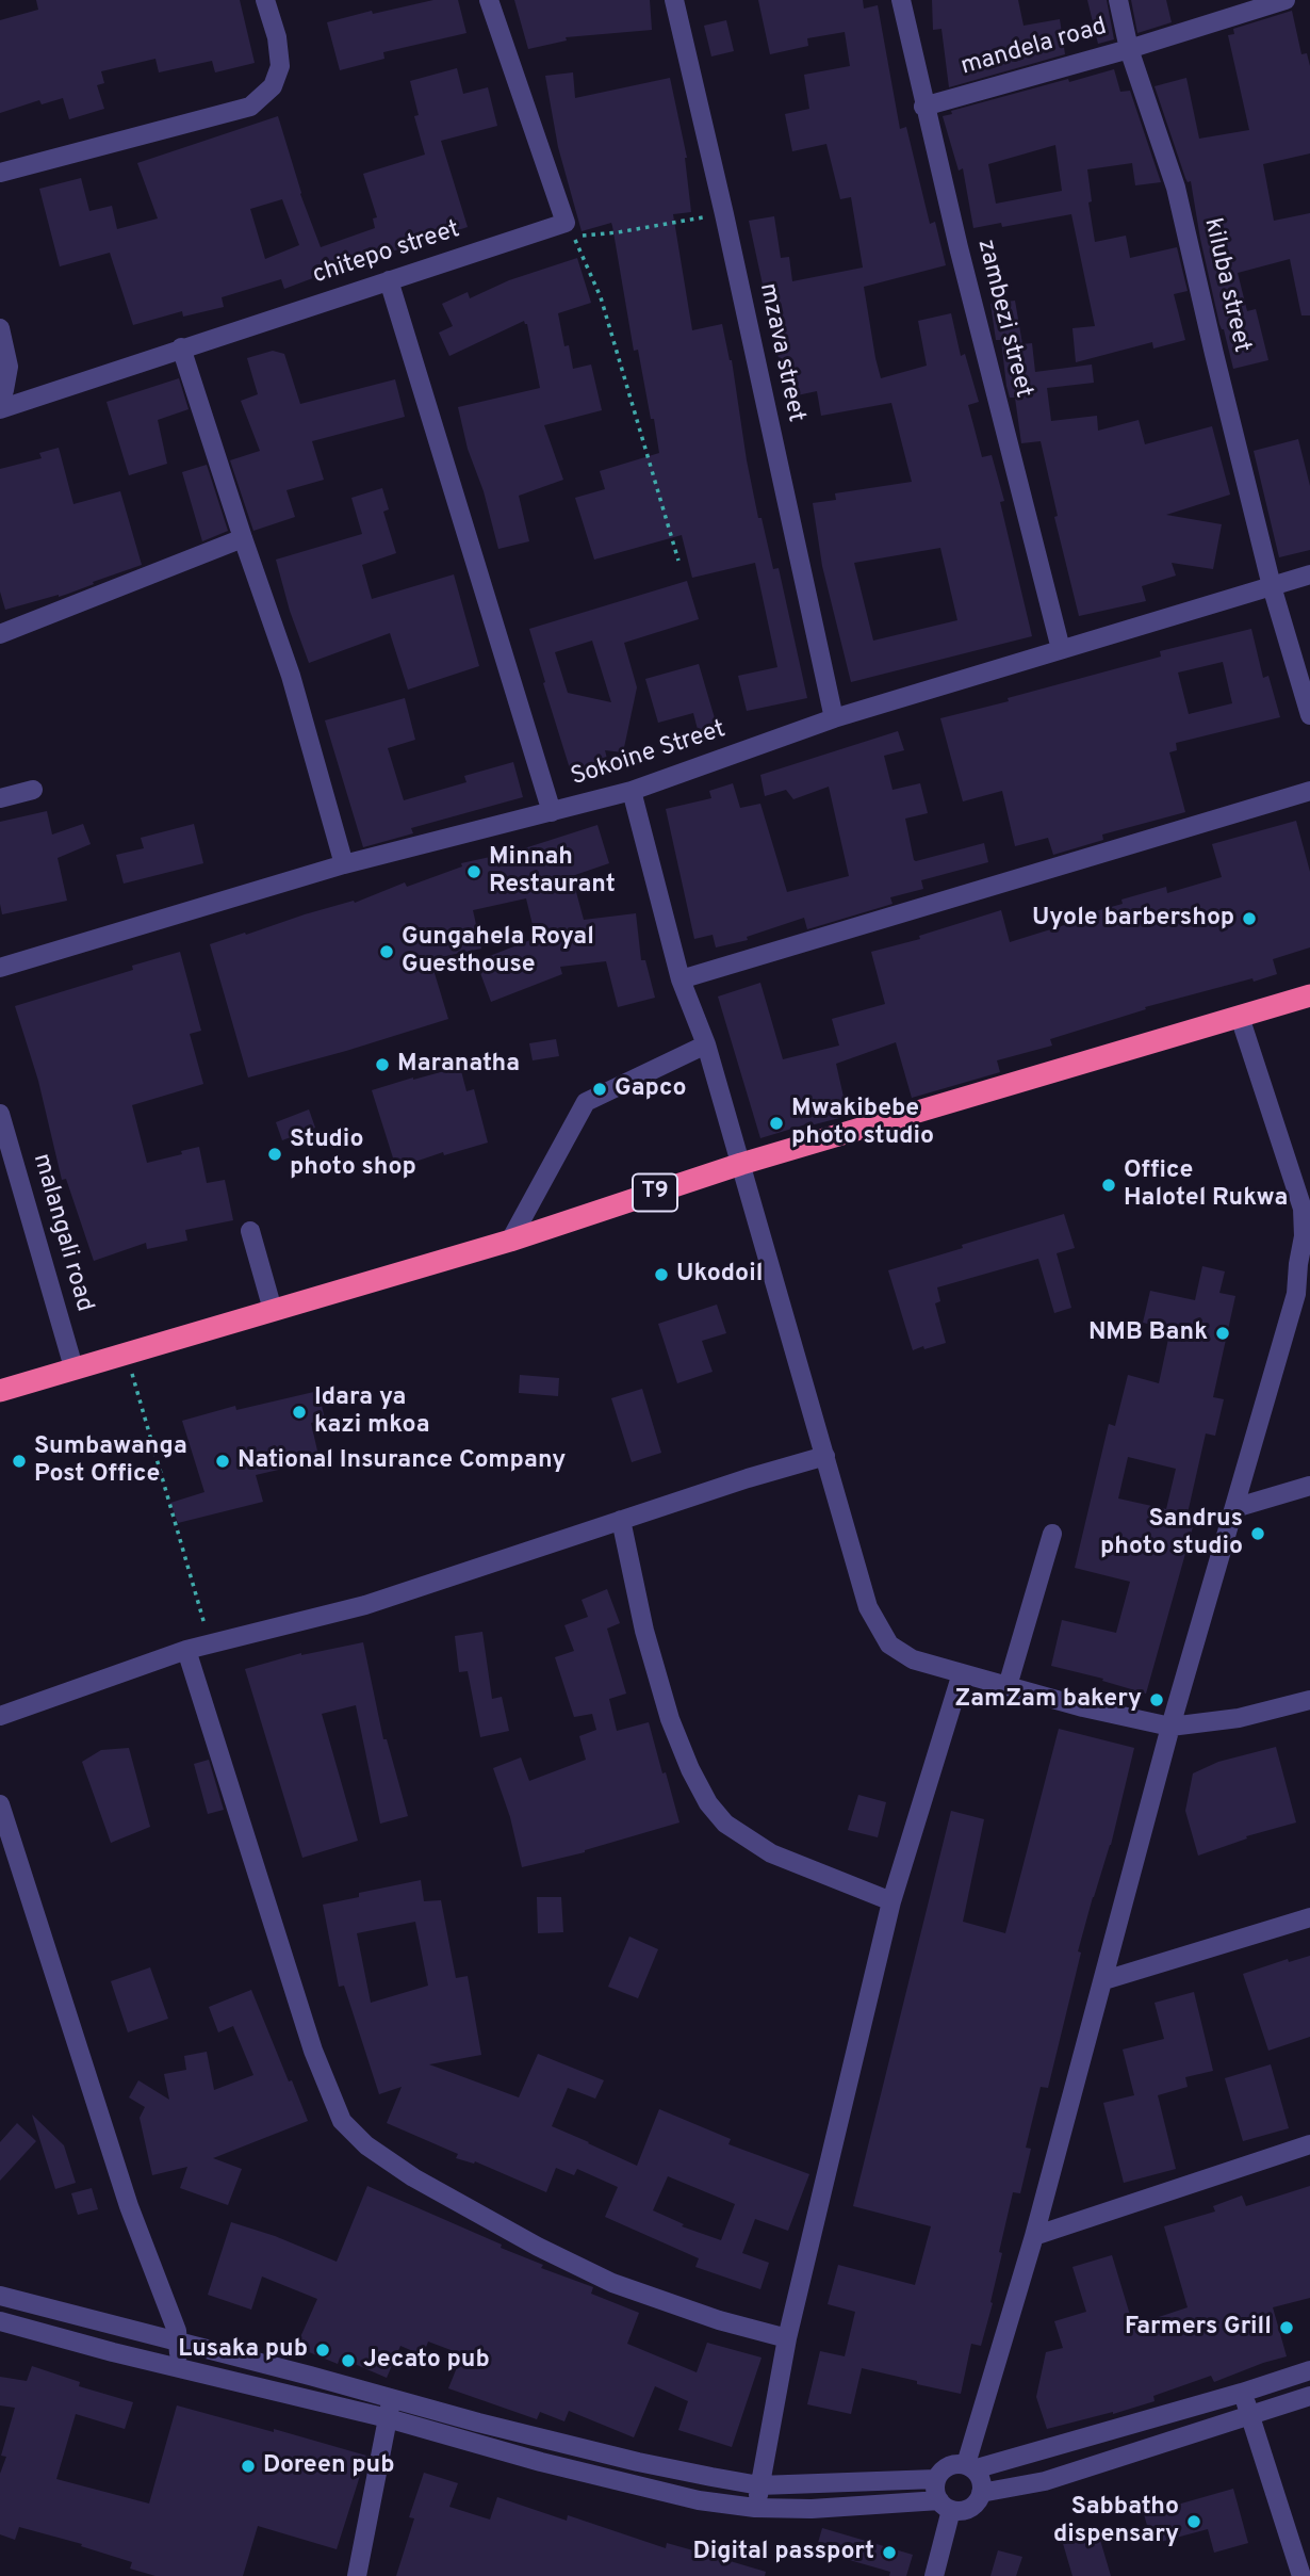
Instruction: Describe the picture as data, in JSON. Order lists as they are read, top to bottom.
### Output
{
  "streets": {
    "highway": ["T9"],
    "street": [
      "mandela road",
      "chitepo street",
      "kiluba street",
      "zambezi street",
      "mzava street",
      "Sokoine Street",
      "malangali road"
    ]
  },
  "crossings": [
    ["mandela road", "kiluba street"],
    ["mandela road", "zambezi street"],
    ["kiluba street", "Sokoine Street"],
    ["zambezi street", "Sokoine Street"],
    ["mzava street", "Sokoine Street"],
    ["T9", "malangali road"]
  ],
  "places": [
    "Minnah Restaurant",
    "Uyole barbershop",
    "Gungahela Royal Guesthouse",
    "Maranatha",
    "Gapco",
    "Mwakibebe photo studio",
    "Studio photo shop",
    "Office Halotel Rukwa",
    "Ukodoil",
    "NMB Bank",
    "Idara ya kazi mkoa",
    "Sumbawanga Post Office",
    "National Insurance Company",
    "Sandrus photo studio",
    "ZamZam bakery",
    "Farmers Grill",
    "Lusaka pub",
    "Jecato pub",
    "Doreen pub",
    "Sabbatho dispensary",
    "Digital passport"
  ]
}
